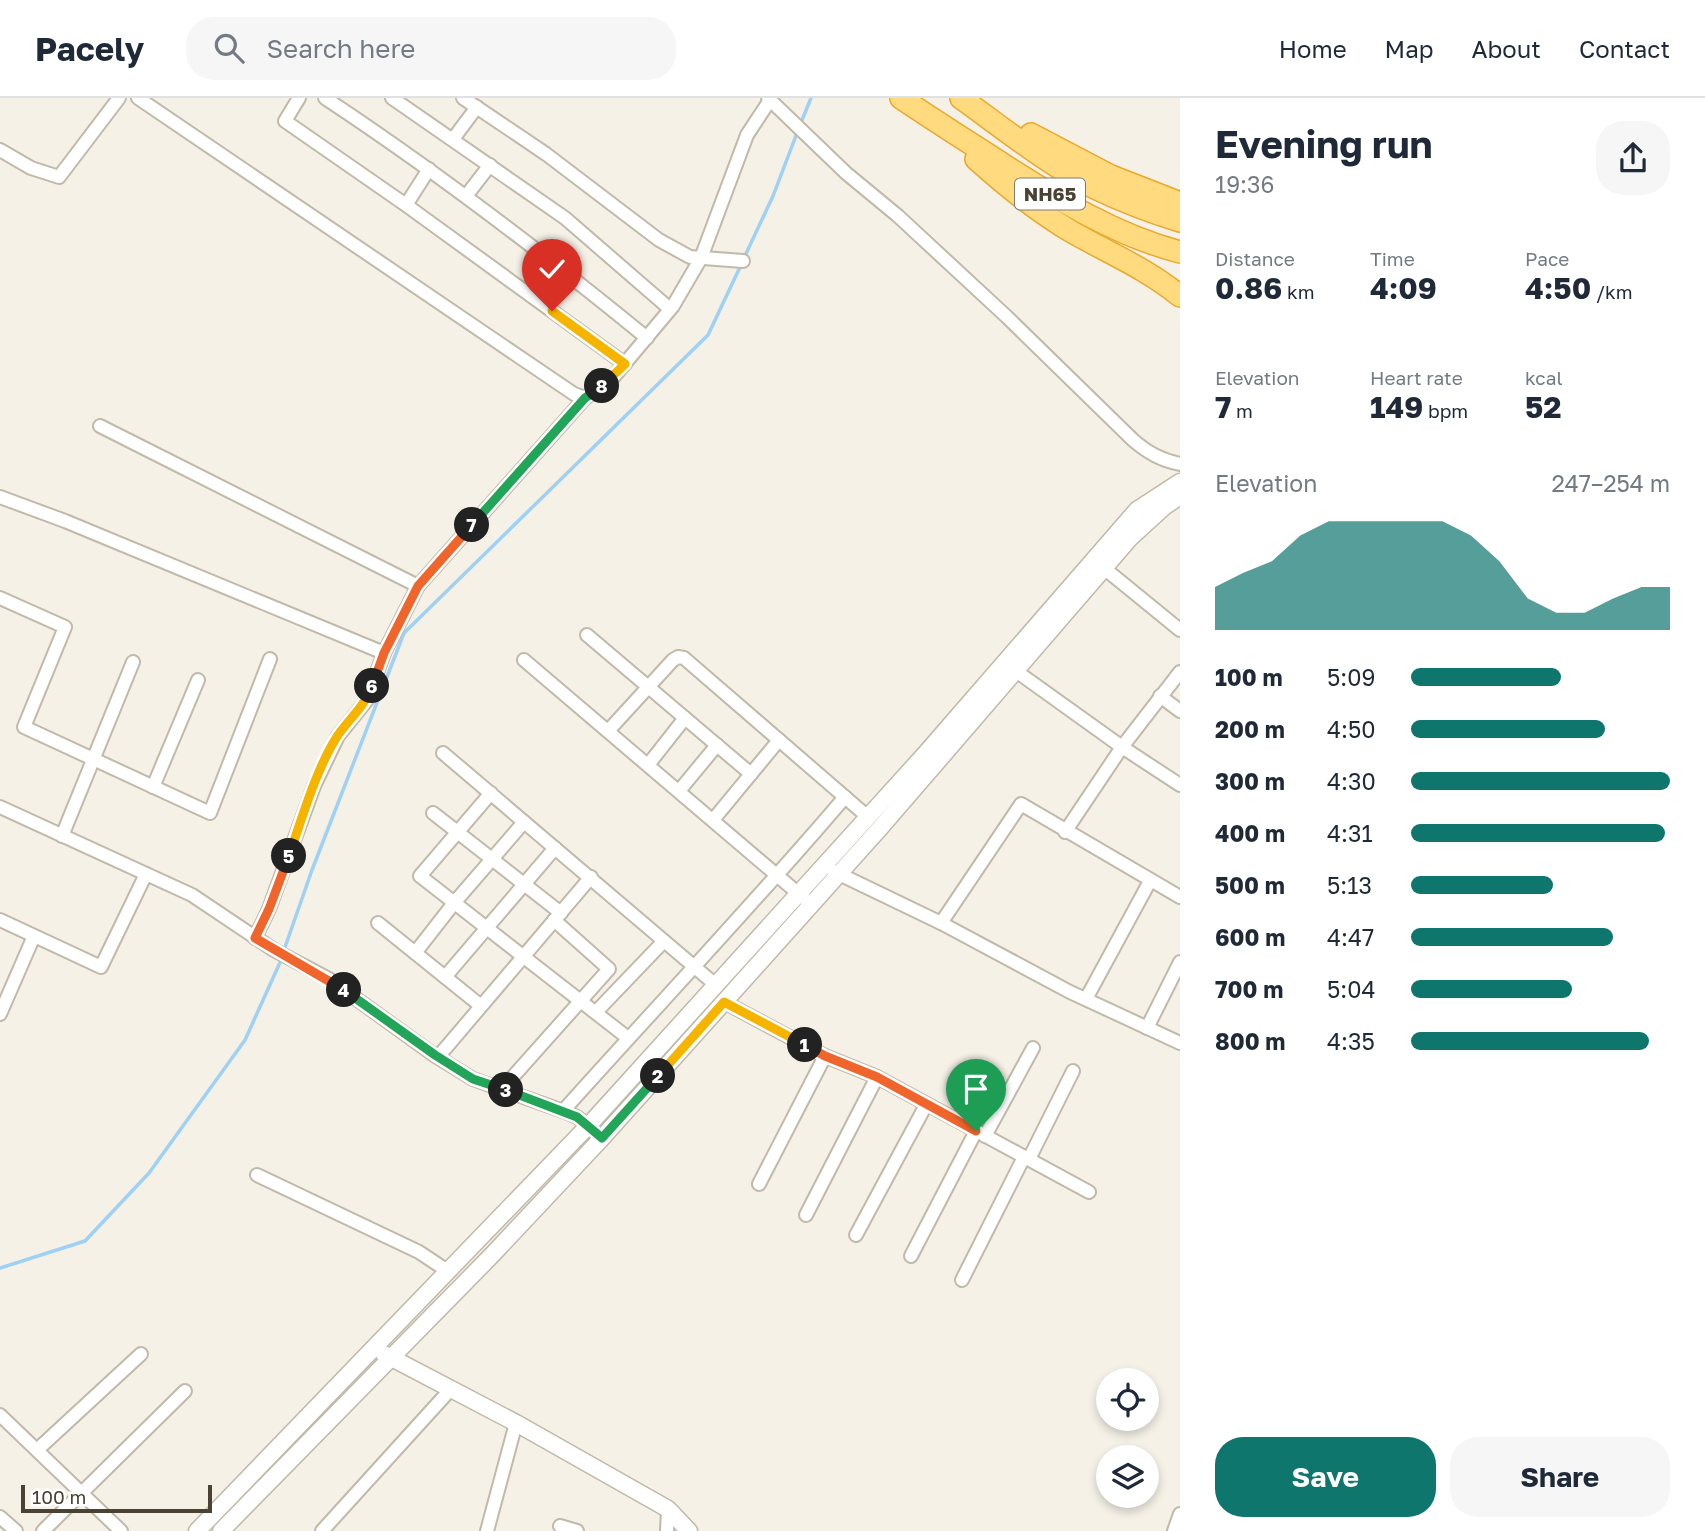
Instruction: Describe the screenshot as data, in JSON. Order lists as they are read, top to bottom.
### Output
{
  "streets": {
    "highway": ["NH65"]
  },
  "scale_bar": "100 m",
  "page": {
    "header": "Pacely",
    "search": "Search here",
    "nav": [
      "Home",
      "Map",
      "About",
      "Contact"
    ],
    "heading": ["Evening run", "19:36"],
    "stats": [
      ["Distance", "0.86 km"],
      ["Time", "4:09"],
      ["Pace", "4:50 /km"],
      ["Elevation", "7 m"],
      ["Heart rate", "149 bpm"],
      ["kcal", "52"]
    ],
    "pins": [
      "8",
      "7",
      "6",
      "5",
      "4",
      "1",
      "2",
      "3"
    ],
    "chart": ["Elevation", "247–254 m"],
    "list": [
      {
        "name": "100 m",
        "note": "5:09"
      },
      {
        "name": "200 m",
        "note": "4:50"
      },
      {
        "name": "300 m",
        "note": "4:30"
      },
      {
        "name": "400 m",
        "note": "4:31"
      },
      {
        "name": "500 m",
        "note": "5:13"
      },
      {
        "name": "600 m",
        "note": "4:47"
      },
      {
        "name": "700 m",
        "note": "5:04"
      },
      {
        "name": "800 m",
        "note": "4:35"
      }
    ],
    "buttons": ["Save", "Share"],
    "scale": "100 m"
  }
}
